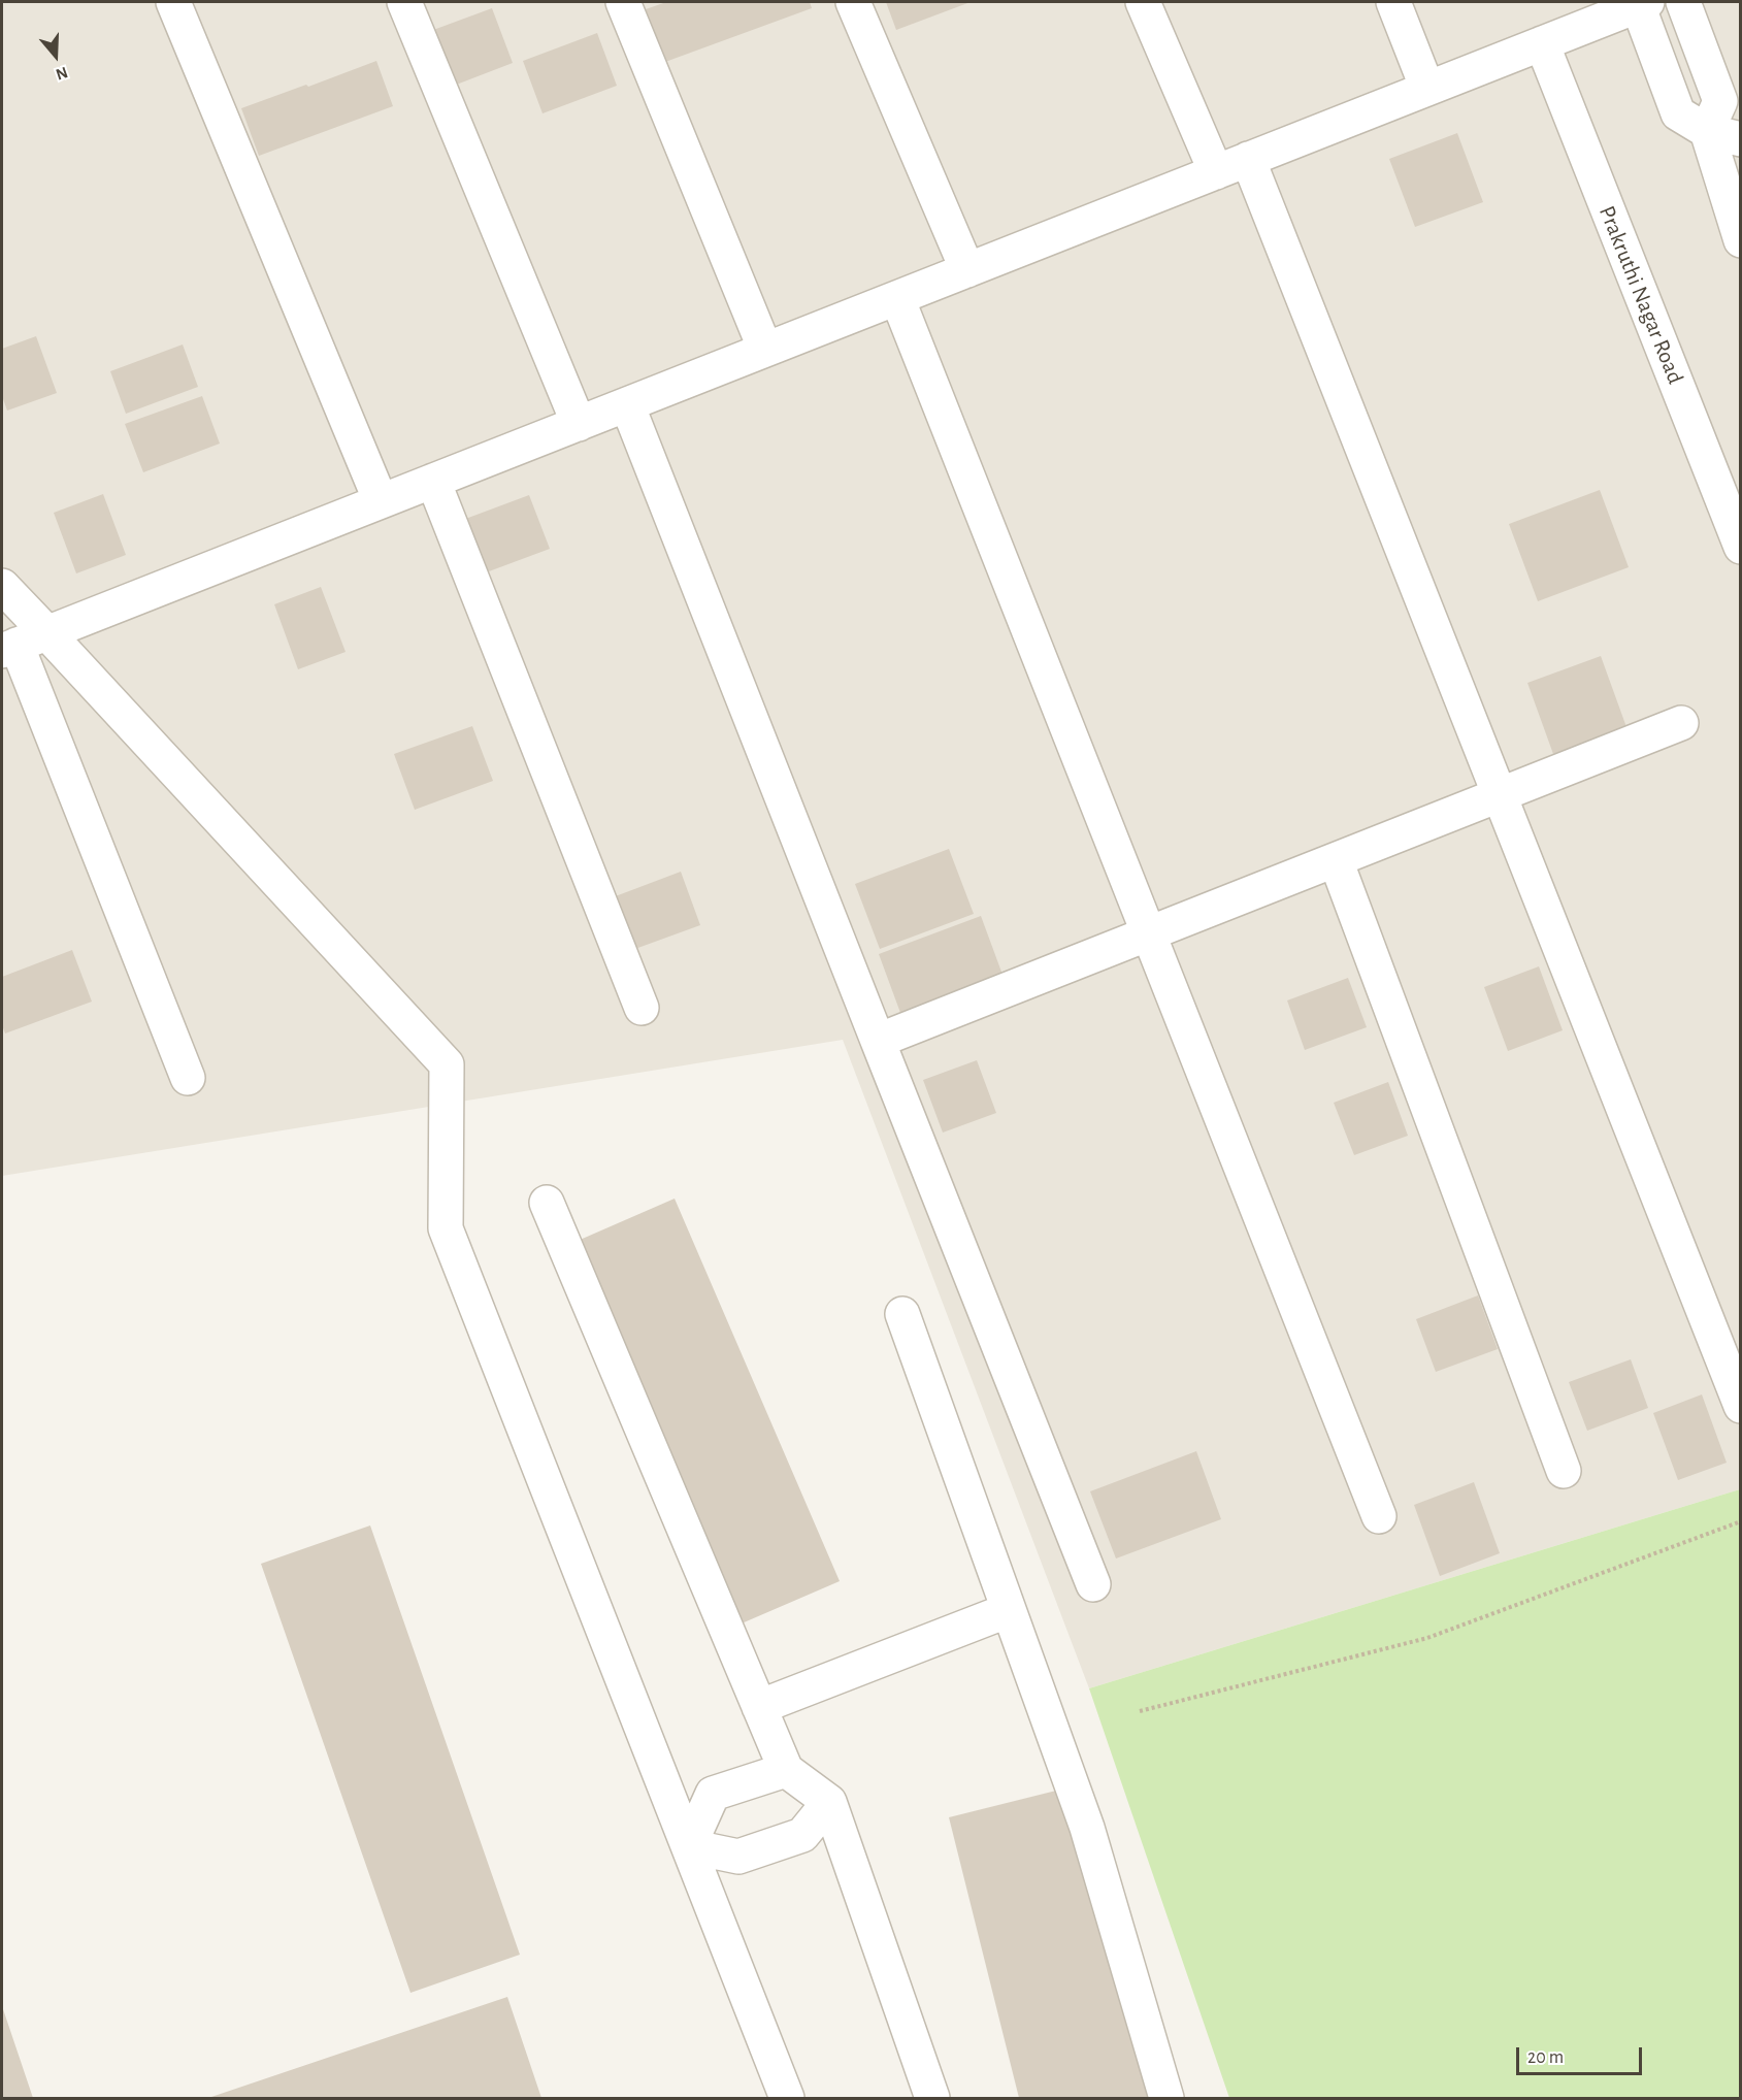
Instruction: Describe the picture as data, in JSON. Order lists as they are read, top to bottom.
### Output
{
  "streets": {
    "street": ["Prakruthi Nagar Road"]
  },
  "scale_bar": "20 m",
  "north": "bottom"
}
